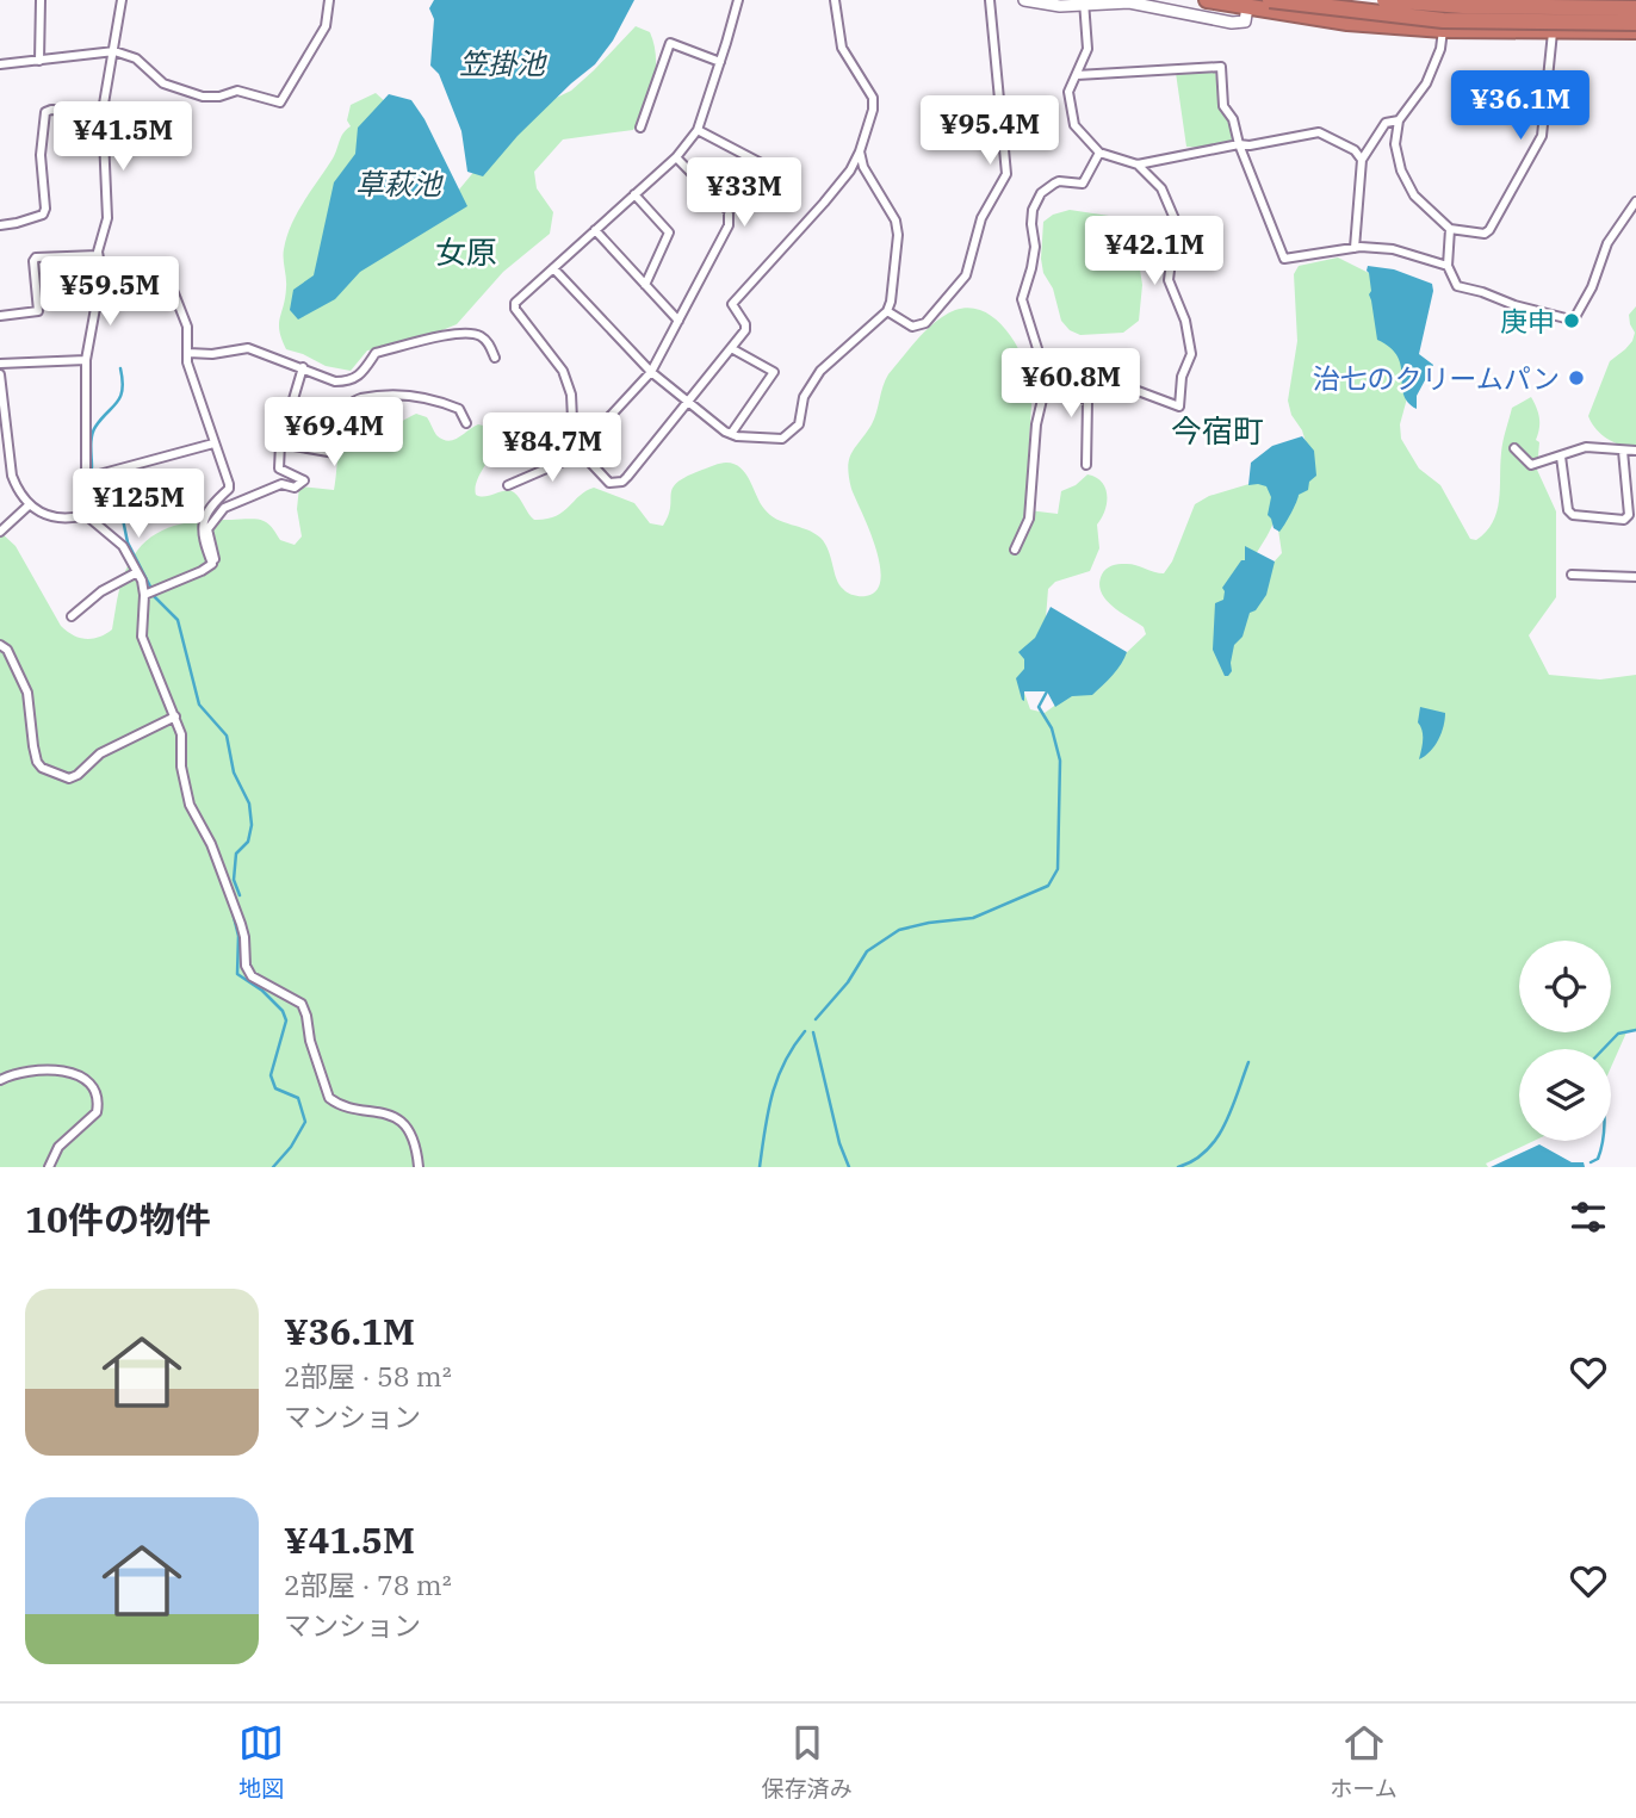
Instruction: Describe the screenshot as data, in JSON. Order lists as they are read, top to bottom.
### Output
{
  "districts": ["女原", "今宿町"],
  "water": ["笠掛池", "草萩池"],
  "places": ["庚申", "治七のクリームパン"],
  "page": {
    "price": [
      "¥36.1M",
      "¥95.4M",
      "¥41.5M",
      "¥33M",
      "¥42.1M",
      "¥59.5M",
      "¥60.8M",
      "¥69.4M",
      "¥84.7M",
      "¥125M"
    ],
    "heading": "10件の物件",
    "list": [
      {
        "name": "¥36.1M",
        "note": "2部屋 · 58 m² · マンション"
      },
      {
        "name": "¥41.5M",
        "note": "2部屋 · 78 m² · マンション"
      }
    ],
    "tabs": ["地図", "保存済み", "ホーム"]
  }
}
